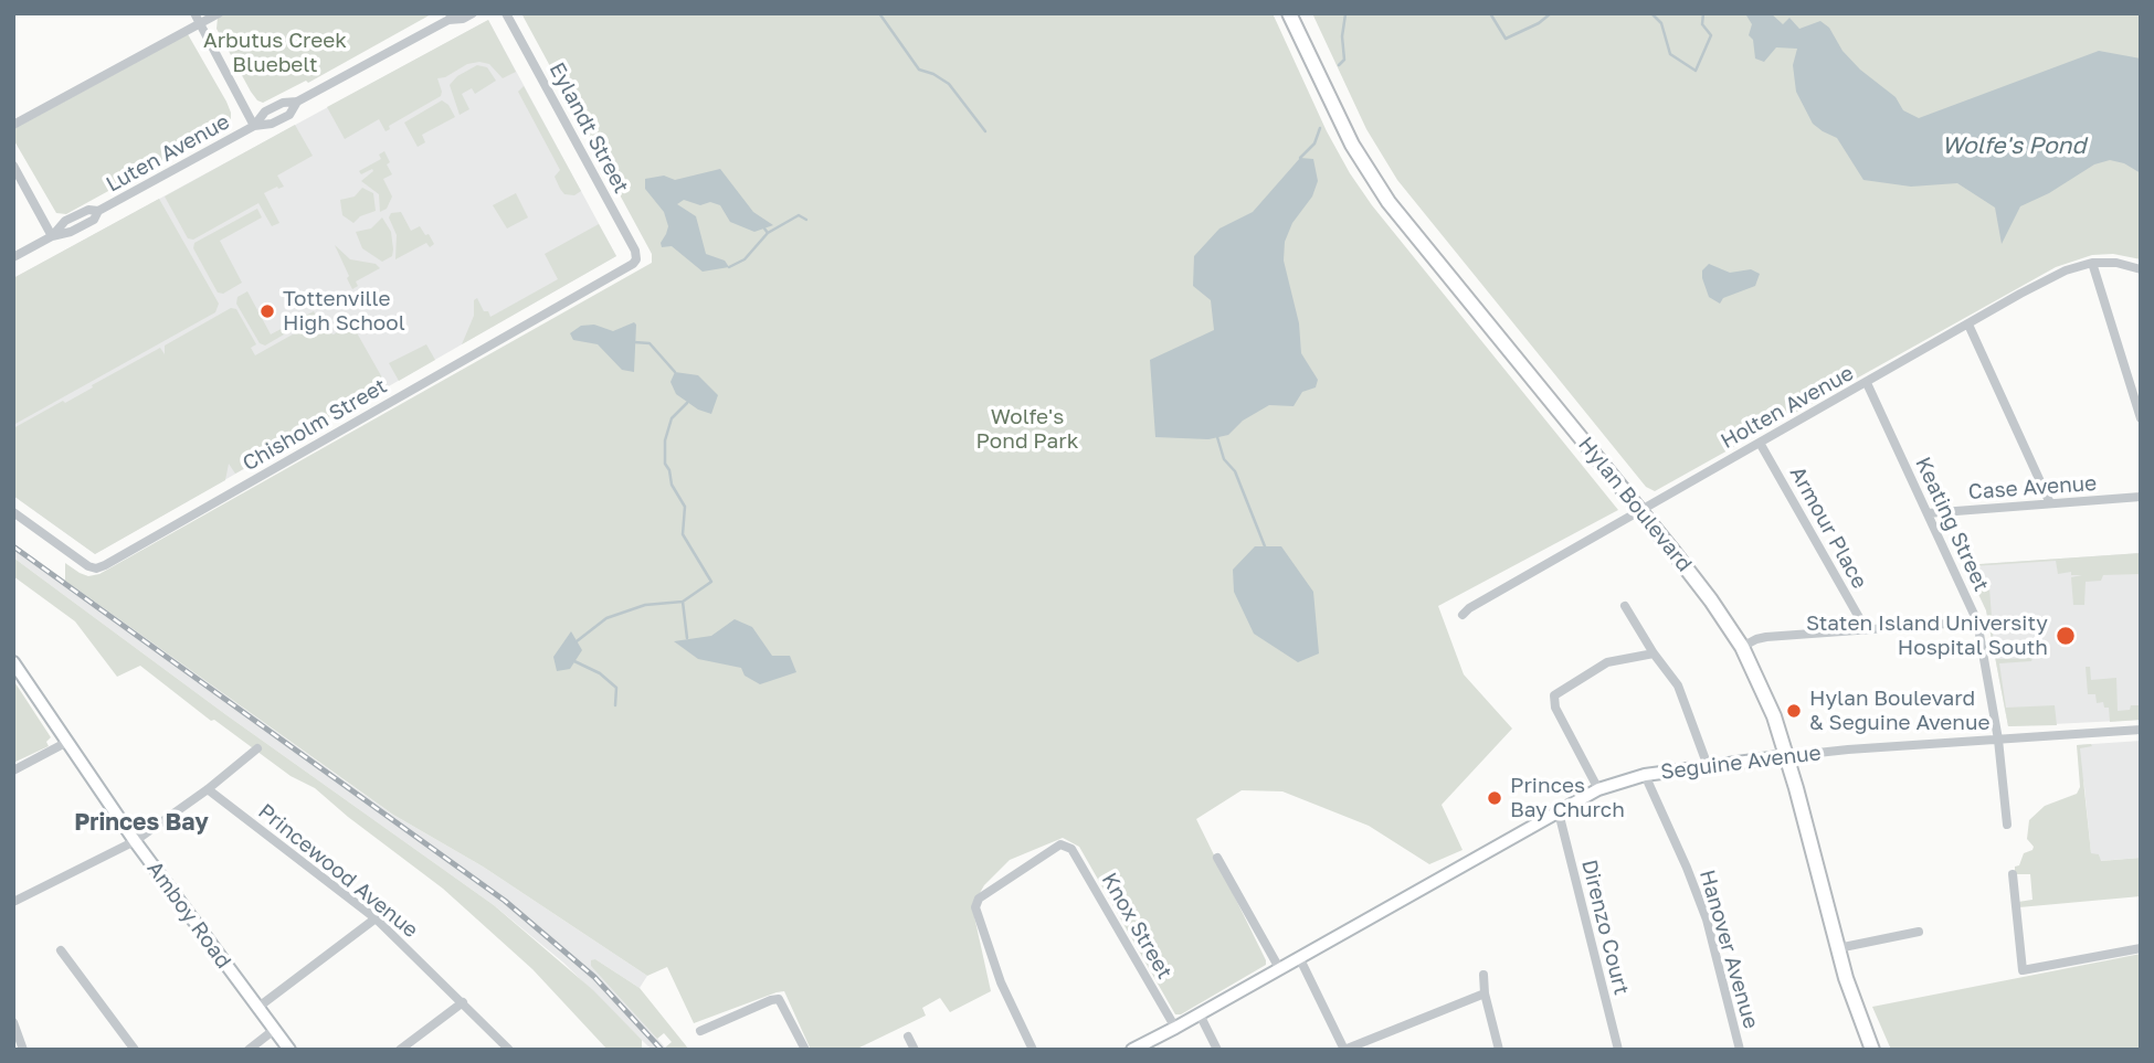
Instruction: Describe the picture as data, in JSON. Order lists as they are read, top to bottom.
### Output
{
  "streets": {
    "main road": ["Hylan Boulevard"],
    "street": [
      "Eylandt Street",
      "Luten Avenue",
      "Holten Avenue",
      "Chisholm Street",
      "Case Avenue",
      "Keating Street",
      "Armour Place",
      "Seguine Avenue",
      "Princewood Avenue",
      "Amboy Road",
      "Knox Street",
      "Direnzo Court",
      "Hanover Avenue"
    ]
  },
  "crossings": [
    ["Eylandt Street", "Chisholm Street"],
    ["Holten Avenue", "Hylan Boulevard"],
    ["Holten Avenue", "Keating Street"],
    ["Holten Avenue", "Armour Place"],
    ["Case Avenue", "Keating Street"],
    ["Hylan Boulevard", "Seguine Avenue"],
    ["Keating Street", "Seguine Avenue"],
    ["Seguine Avenue", "Knox Street"],
    ["Seguine Avenue", "Direnzo Court"],
    ["Seguine Avenue", "Hanover Avenue"]
  ],
  "districts": ["Princes Bay"],
  "water": ["Wolfe's Pond"],
  "parks": ["Arbutus Creek Bluebelt", "Wolfe's Pond Park"],
  "places": [
    "Tottenville High School",
    "Staten Island University Hospital South",
    "Hylan Boulevard & Seguine Avenue",
    "Princes Bay Church"
  ]
}
